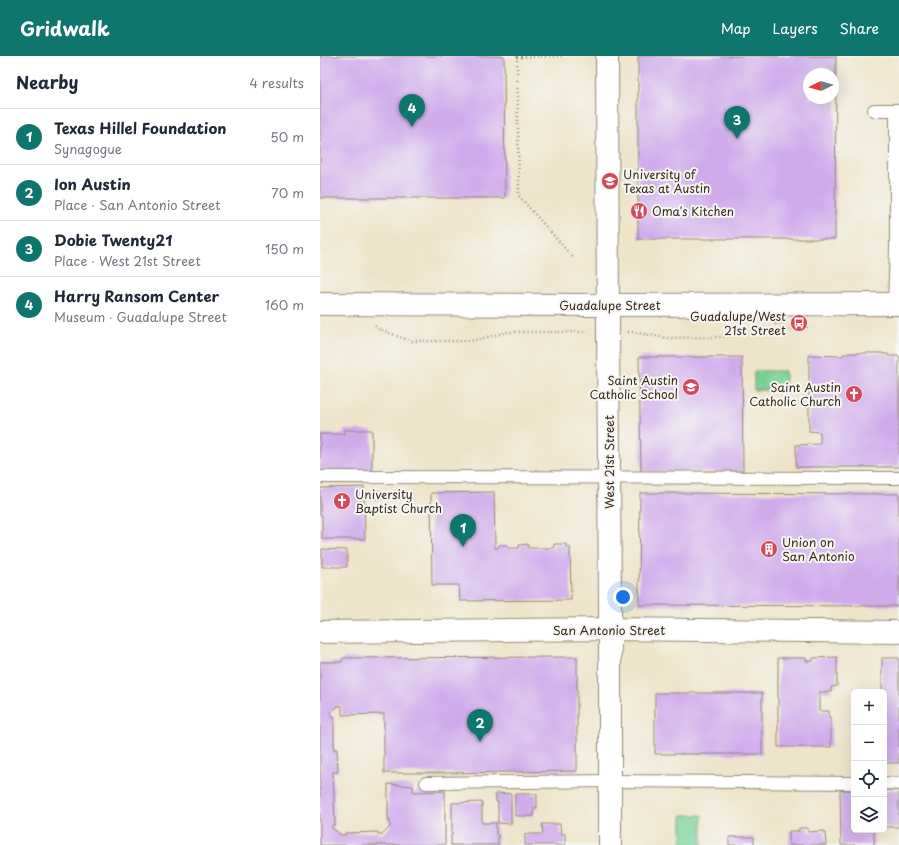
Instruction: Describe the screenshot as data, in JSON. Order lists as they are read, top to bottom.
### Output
{
  "streets": {
    "street": ["Guadalupe Street", "West 21st Street", "San Antonio Street"]
  },
  "crossings": [
    ["Guadalupe Street", "West 21st Street"],
    ["West 21st Street", "San Antonio Street"]
  ],
  "places": {
    "school or university": ["University of Texas at Austin", "Saint Austin Catholic School"],
    "restaurant": ["Oma's Kitchen"],
    "bus stop": ["Guadalupe/West 21st Street"],
    "church": ["Saint Austin Catholic Church", "University Baptist Church"],
    "building": ["Union on San Antonio"]
  },
  "north": "left",
  "page": {
    "header": "Gridwalk",
    "nav": ["Map", "Layers", "Share"],
    "heading": ["Nearby", "4 results"],
    "pins": [
      "4",
      "3",
      "1",
      "2"
    ],
    "list": [
      {
        "mark": "1",
        "name": "Texas Hillel Foundation",
        "note": "Synagogue",
        "value": "50 m"
      },
      {
        "mark": "2",
        "name": "Ion Austin",
        "note": "Place · San Antonio Street",
        "value": "70 m"
      },
      {
        "mark": "3",
        "name": "Dobie Twenty21",
        "note": "Place · West 21st Street",
        "value": "150 m"
      },
      {
        "mark": "4",
        "name": "Harry Ransom Center",
        "note": "Museum · Guadalupe Street",
        "value": "160 m"
      }
    ],
    "map_buttons": ["+", "−"]
  }
}
